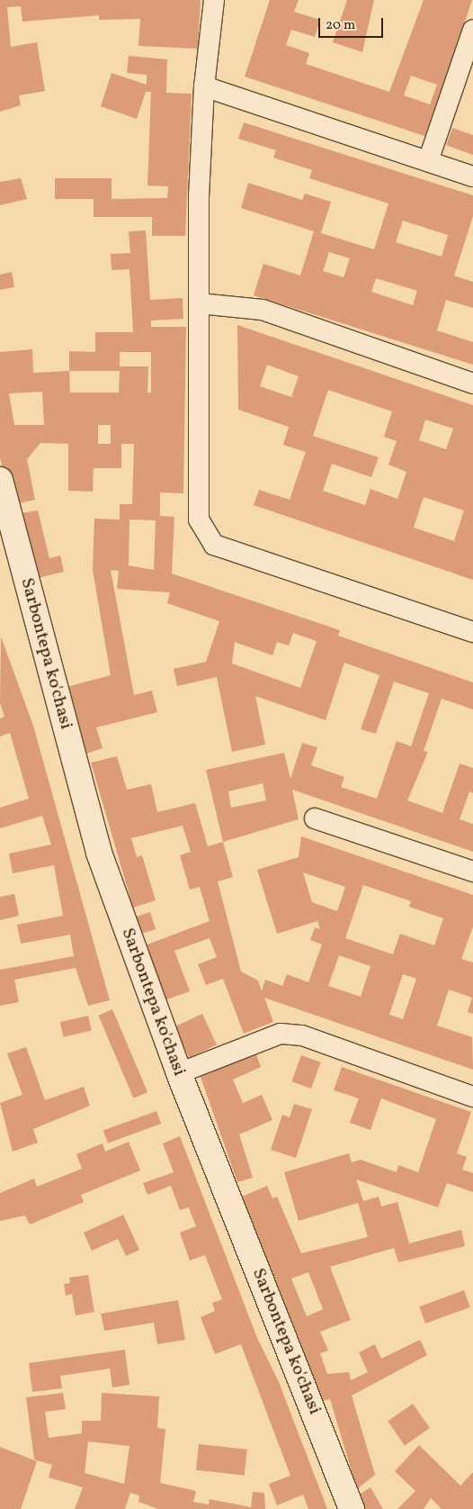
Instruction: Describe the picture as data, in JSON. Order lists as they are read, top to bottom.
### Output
{
  "streets": {
    "street": ["Sarbontepa ko'chasi"]
  },
  "scale_bar": "20 m"
}
